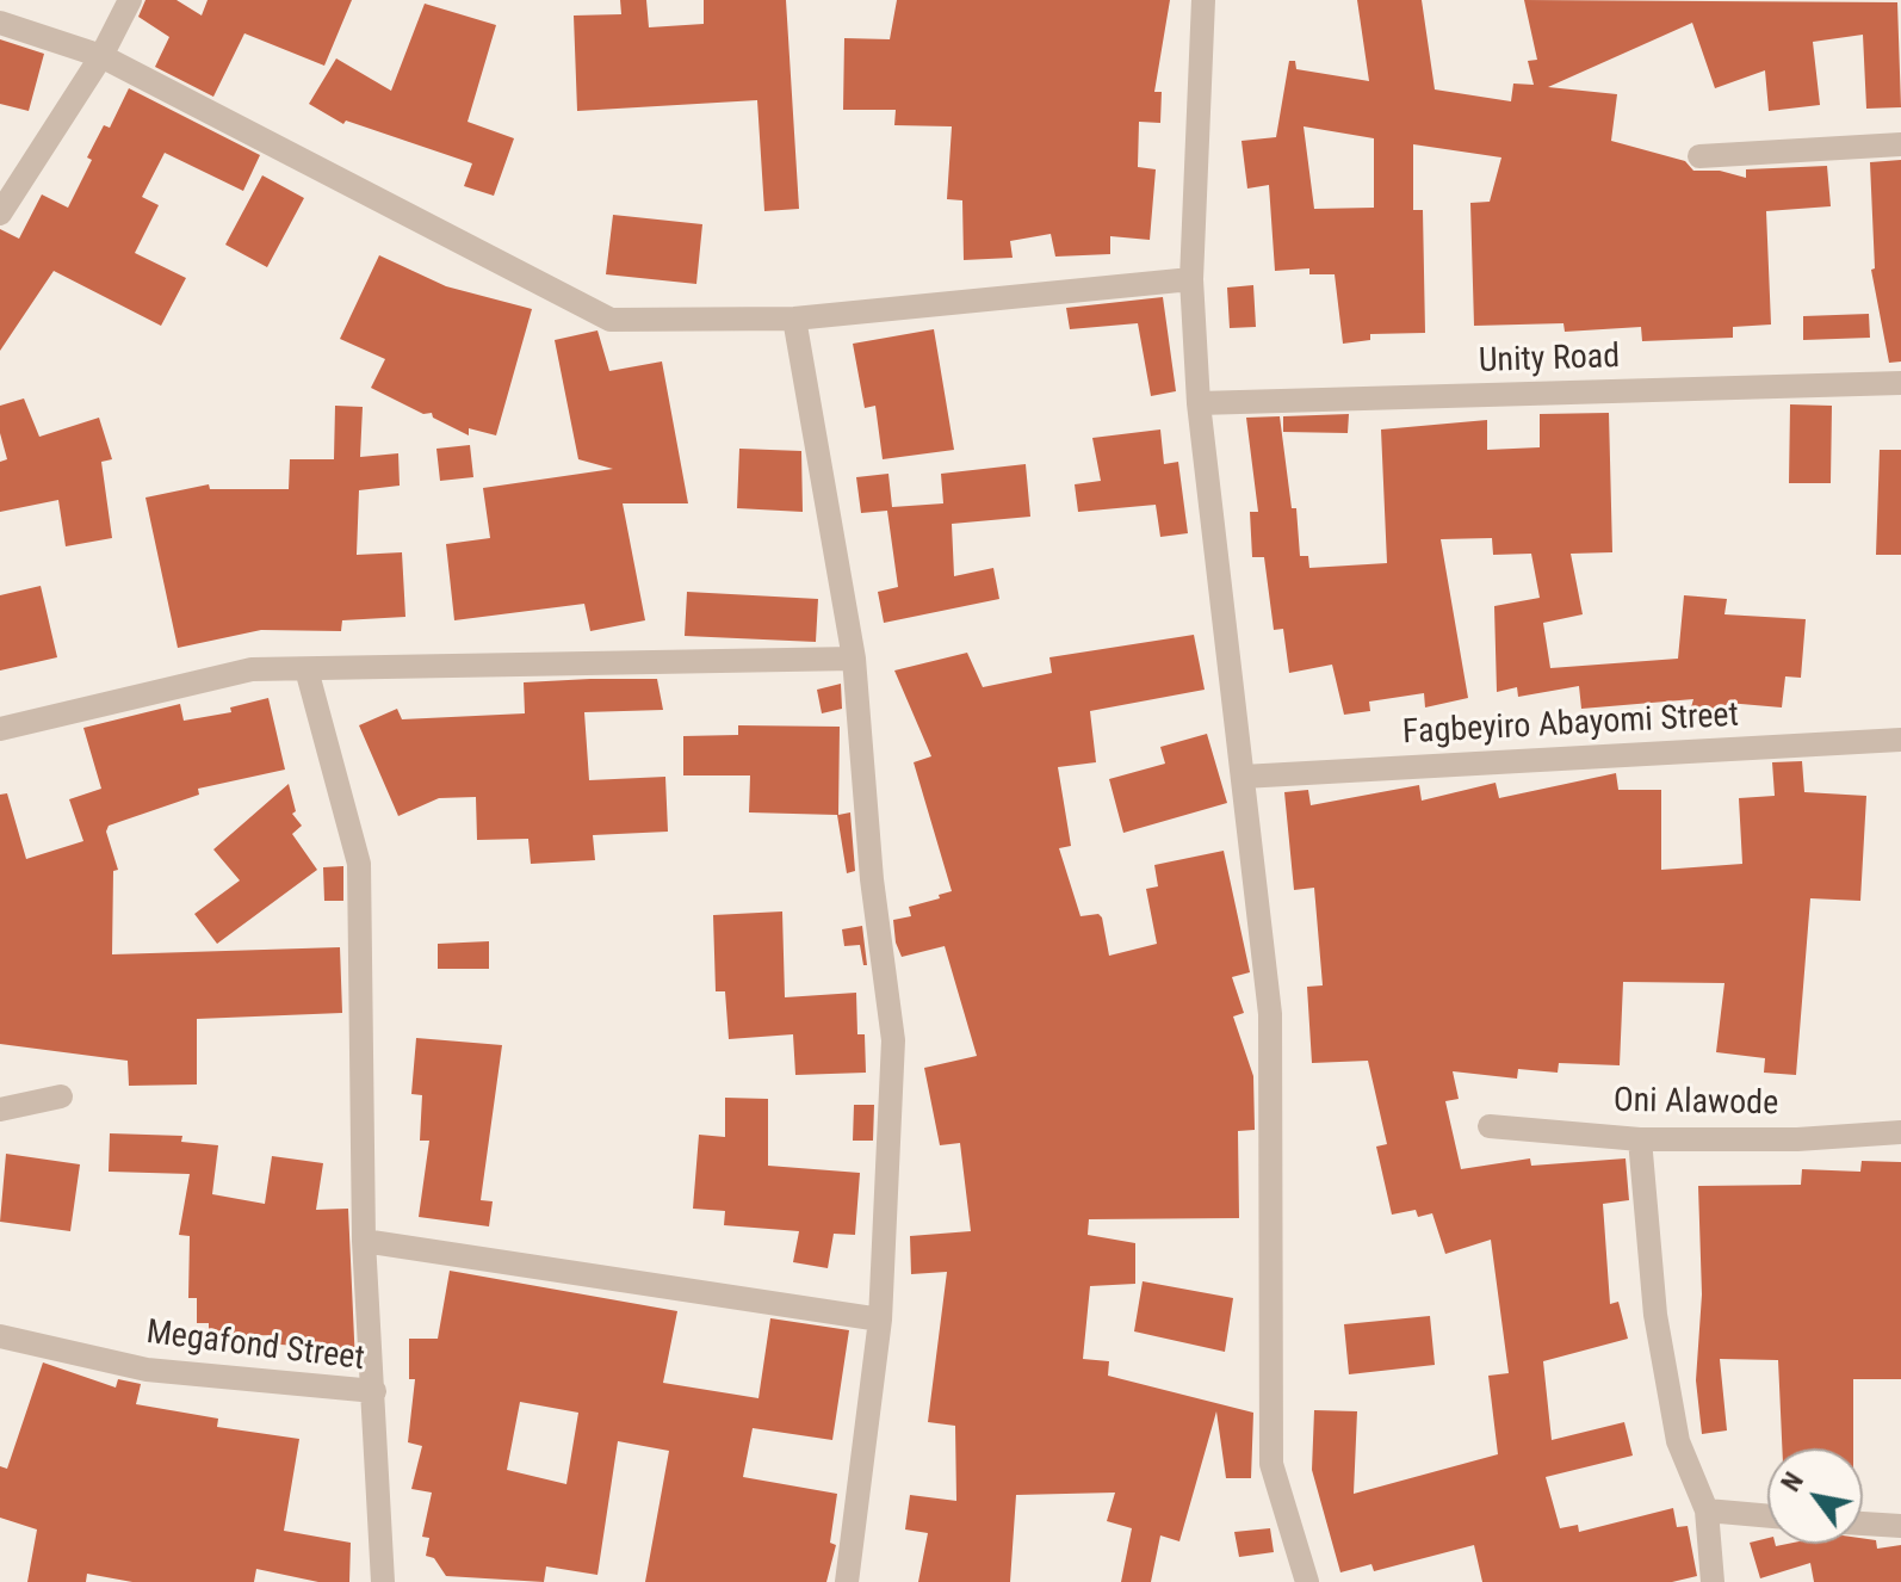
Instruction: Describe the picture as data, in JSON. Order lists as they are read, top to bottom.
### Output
{
  "streets": {
    "street": [
      "Unity Road",
      "Fagbeyiro Abayomi Street",
      "Oni Alawode",
      "Megafond Street"
    ]
  },
  "north": "top left"
}
